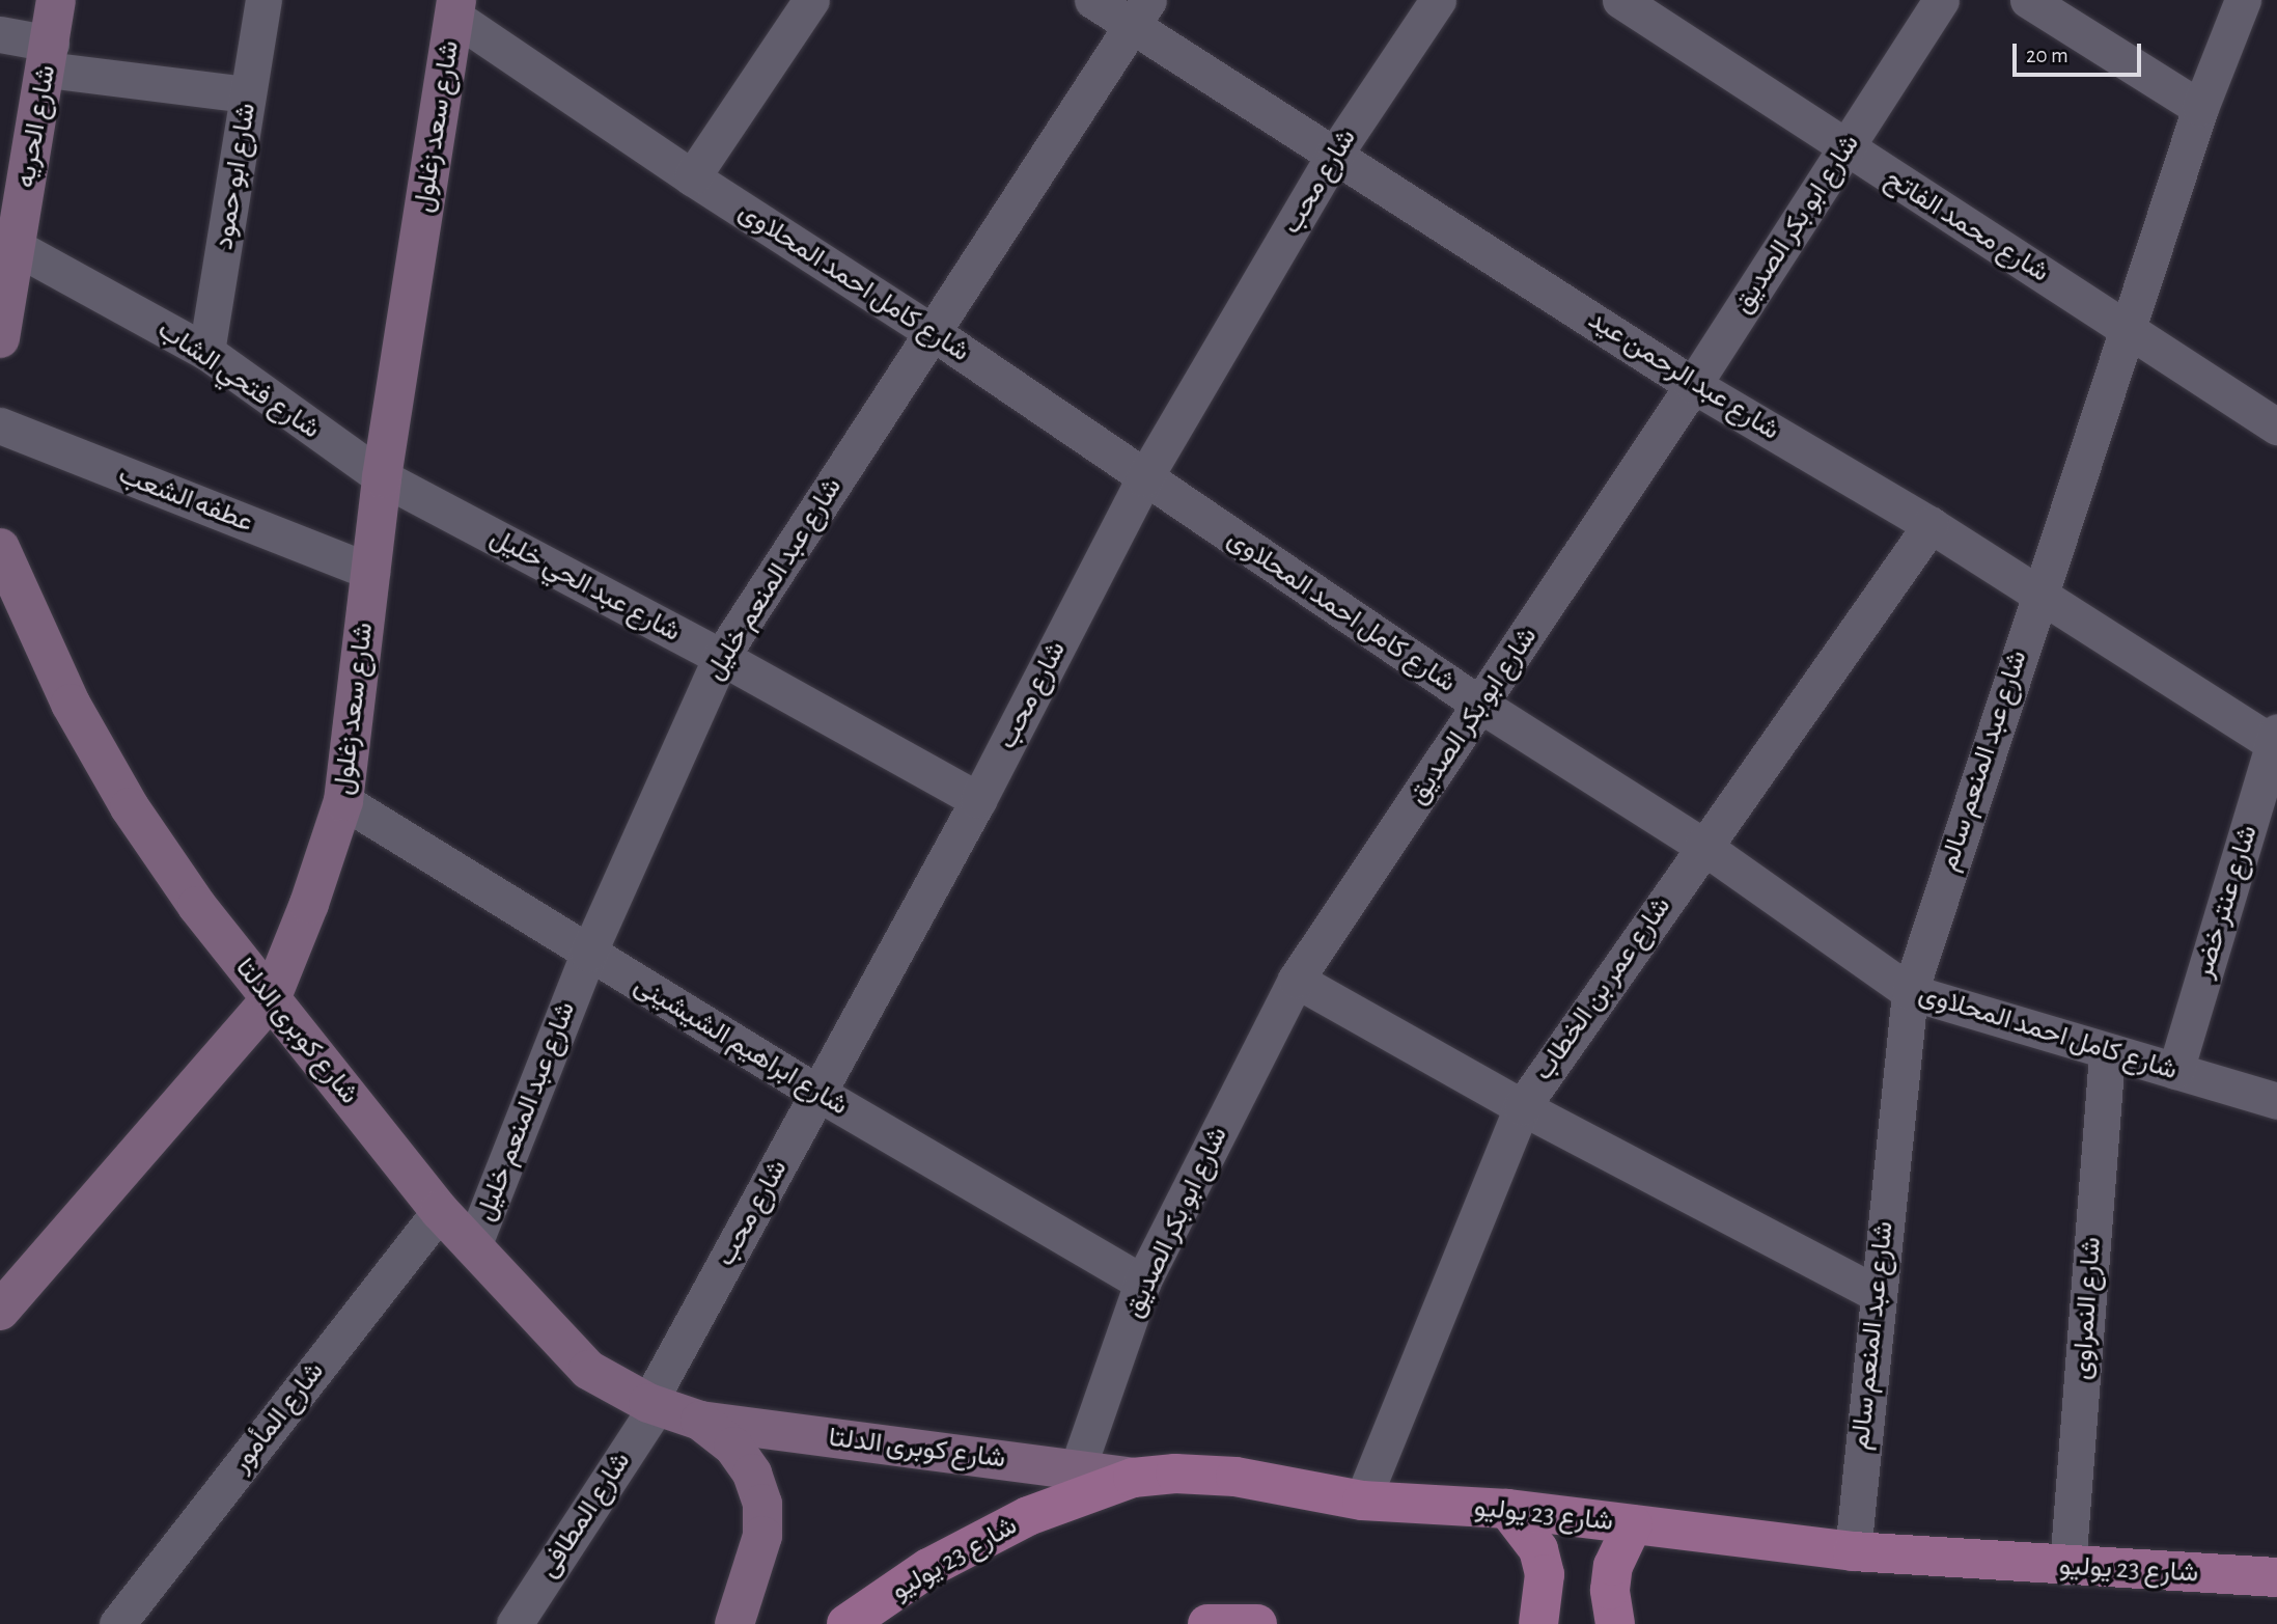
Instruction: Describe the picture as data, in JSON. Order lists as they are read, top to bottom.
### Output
{
  "streets": {
    "main road": ["شارع 23 يوليو"],
    "street": [
      "شارع الحريه",
      "شارع سعد زغلول",
      "شارع ابو حمود",
      "شارع محب",
      "شارع ابو بكر الصديق",
      "شارع محمد الفاتح",
      "شارع كامل احمد المحلاوى",
      "شارع عبد الرحمن عيد",
      "شارع فتحي الشاب",
      "عطفه الشعب",
      "شارع عبد المنعم خليل",
      "شارع عبد الحي خليل",
      "شارع عبد المنعم سالم",
      "شارع عنتر خضر",
      "شارع عمر بن الخطاب",
      "شارع كوبرى الدلتا",
      "شارع ابراهيم الشيشينى",
      "شارع النمراوى",
      "شارع المأمور",
      "شارع المطافى"
    ]
  },
  "crossings": [
    ["شارع الحريه", "شارع فتحي الشاب"],
    ["شارع سعد زغلول", "شارع كامل احمد المحلاوى"],
    ["شارع سعد زغلول", "شارع فتحي الشاب"],
    ["شارع سعد زغلول", "عطفه الشعب"],
    ["شارع سعد زغلول", "شارع عبد الحي خليل"],
    ["شارع سعد زغلول", "شارع كوبرى الدلتا"],
    ["شارع سعد زغلول", "شارع ابراهيم الشيشينى"],
    ["شارع ابو حمود", "شارع فتحي الشاب"],
    ["شارع محب", "شارع كامل احمد المحلاوى"],
    ["شارع محب", "شارع عبد الرحمن عيد"],
    ["شارع محب", "شارع عبد الحي خليل"],
    ["شارع محب", "شارع كوبرى الدلتا"],
    ["شارع محب", "شارع ابراهيم الشيشينى"],
    ["شارع محب", "شارع المطافى"],
    ["شارع ابو بكر الصديق", "شارع محمد الفاتح"],
    ["شارع ابو بكر الصديق", "شارع كامل احمد المحلاوى"],
    ["شارع ابو بكر الصديق", "شارع عبد الرحمن عيد"],
    ["شارع ابو بكر الصديق", "شارع كوبرى الدلتا"],
    ["شارع ابو بكر الصديق", "شارع ابراهيم الشيشينى"],
    ["شارع محمد الفاتح", "شارع عبد المنعم سالم"],
    ["شارع كامل احمد المحلاوى", "شارع عبد المنعم خليل"],
    ["شارع كامل احمد المحلاوى", "شارع عبد المنعم سالم"],
    ["شارع كامل احمد المحلاوى", "شارع عنتر خضر"],
    ["شارع كامل احمد المحلاوى", "شارع عمر بن الخطاب"],
    ["شارع كامل احمد المحلاوى", "شارع النمراوى"],
    ["شارع عبد الرحمن عيد", "شارع عبد المنعم خليل"],
    ["شارع عبد الرحمن عيد", "شارع عبد المنعم سالم"],
    ["شارع عبد الرحمن عيد", "شارع عنتر خضر"],
    ["شارع عبد الرحمن عيد", "شارع عمر بن الخطاب"],
    ["شارع فتحي الشاب", "شارع عبد الحي خليل"],
    ["شارع عبد المنعم خليل", "شارع عبد الحي خليل"],
    ["شارع عبد المنعم خليل", "شارع كوبرى الدلتا"],
    ["شارع عبد المنعم خليل", "شارع ابراهيم الشيشينى"],
    ["شارع عبد المنعم سالم", "شارع 23 يوليو"],
    ["شارع عمر بن الخطاب", "شارع 23 يوليو"],
    ["شارع كوبرى الدلتا", "شارع المأمور"],
    ["شارع كوبرى الدلتا", "شارع المطافى"],
    ["شارع كوبرى الدلتا", "شارع 23 يوليو"],
    ["شارع النمراوى", "شارع 23 يوليو"]
  ],
  "scale_bar": "20 m"
}
